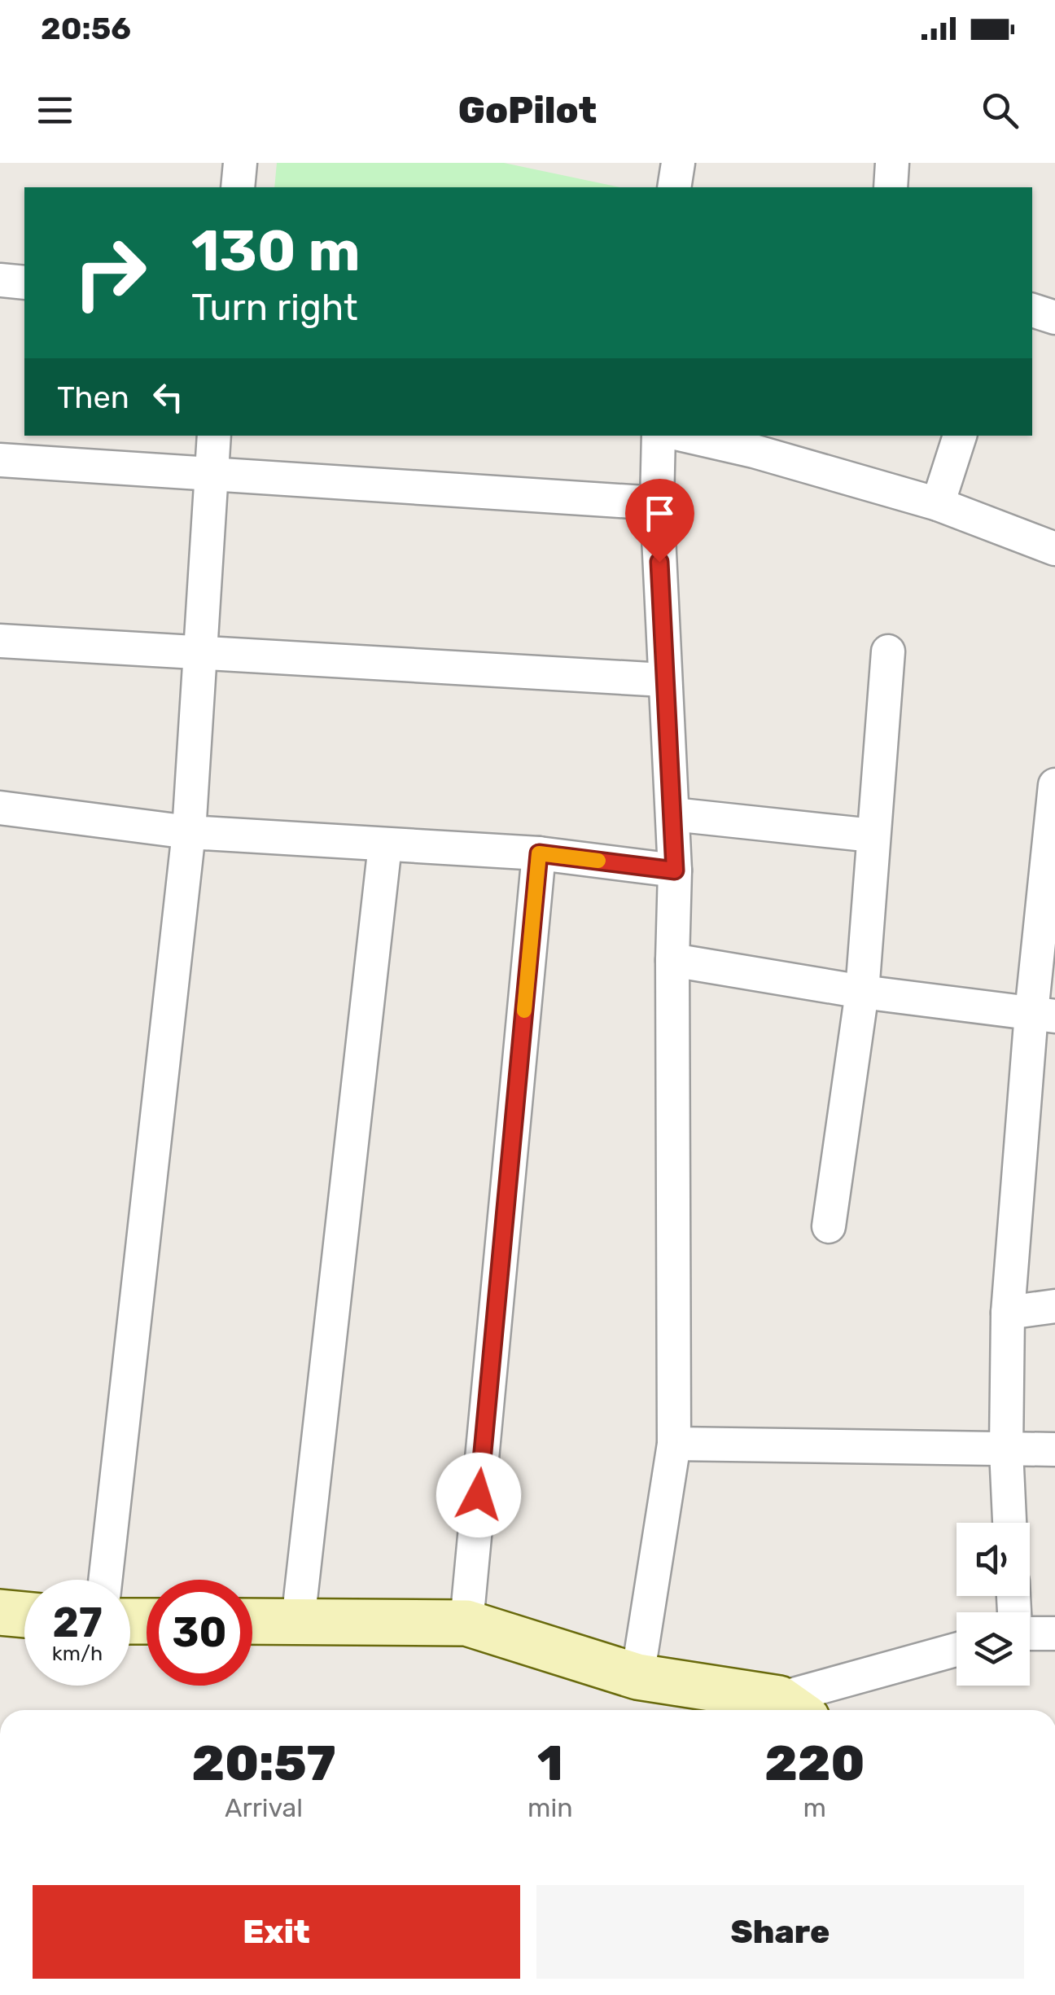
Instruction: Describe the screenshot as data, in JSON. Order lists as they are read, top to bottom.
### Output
{
  "page": {
    "status": "20:56",
    "header": "GoPilot",
    "turn": ["130 m", "Turn right"],
    "then": "Then",
    "speed": "27 km/h",
    "limit": "30",
    "eta": [
      "20:57",
      "Arrival",
      "1",
      "min",
      "220",
      "m"
    ],
    "buttons": ["Exit", "Share"]
  }
}
